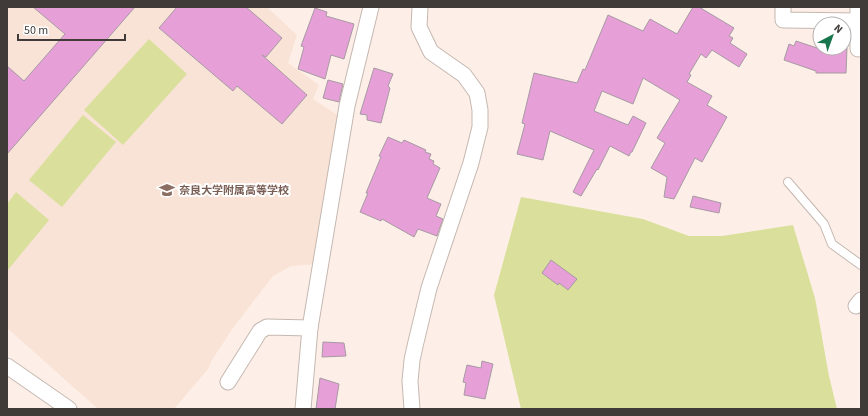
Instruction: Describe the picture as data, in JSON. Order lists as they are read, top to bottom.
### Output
{
  "places": {
    "school or university": ["奈良大学附属高等学校"]
  },
  "scale_bar": "50 m",
  "north": "top right"
}
